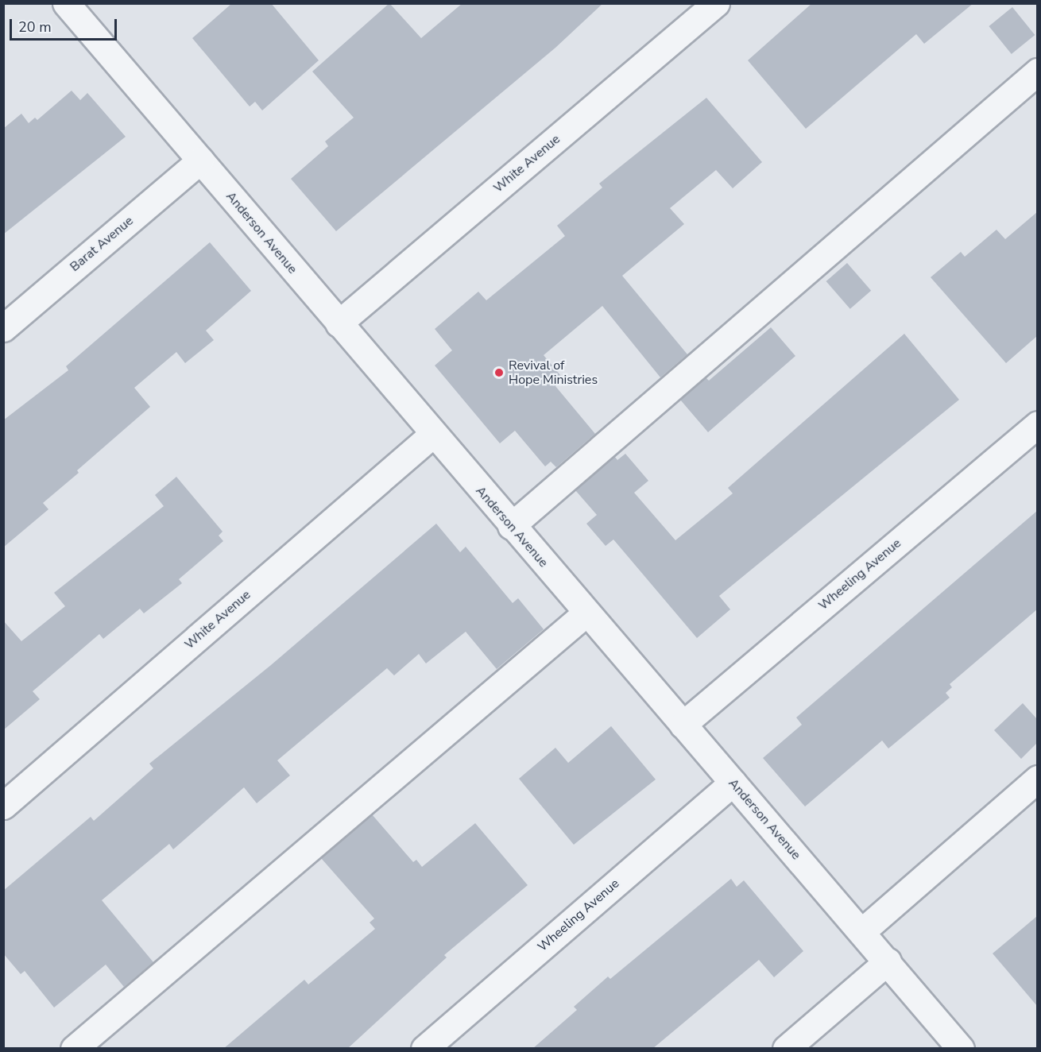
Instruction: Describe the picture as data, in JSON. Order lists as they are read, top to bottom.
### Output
{
  "streets": {
    "street": [
      "White Avenue",
      "Anderson Avenue",
      "Barat Avenue",
      "Wheeling Avenue"
    ]
  },
  "crossings": [
    ["White Avenue", "Anderson Avenue"],
    ["Anderson Avenue", "Barat Avenue"],
    ["Anderson Avenue", "Wheeling Avenue"]
  ],
  "places": ["Revival of Hope Ministries"],
  "scale_bar": "20 m"
}
